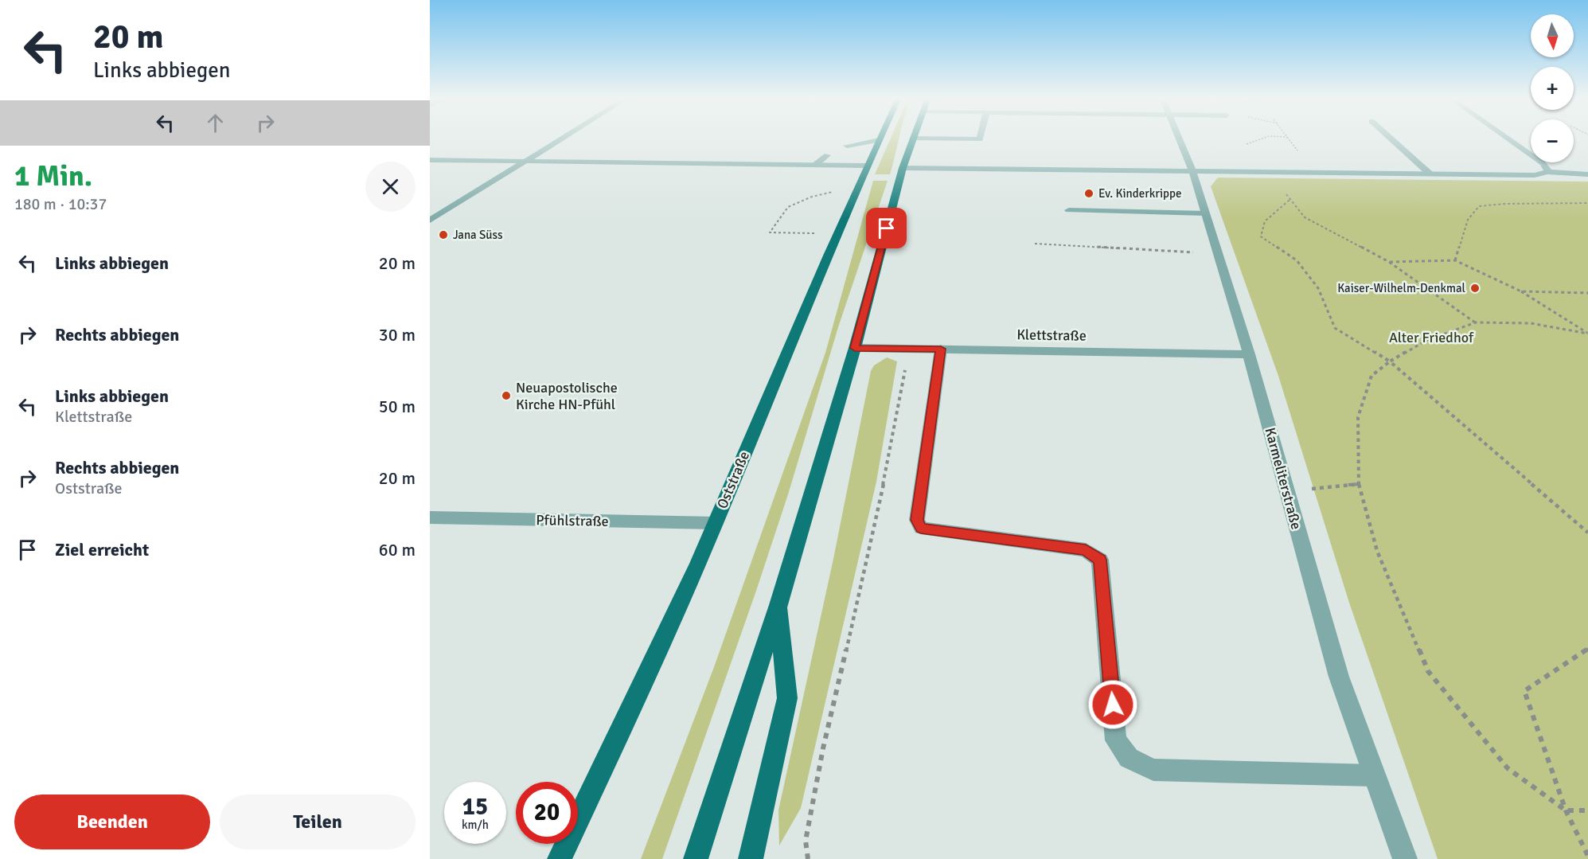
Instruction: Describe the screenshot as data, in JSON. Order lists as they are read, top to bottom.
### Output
{
  "streets": {
    "main road": ["Oststraße"],
    "street": ["Klettstraße", "Karmeliterstraße", "Pfühlstraße"]
  },
  "crossings": [
    ["Klettstraße", "Karmeliterstraße"],
    ["Oststraße", "Pfühlstraße"]
  ],
  "parks": ["Alter Friedhof"],
  "places": [
    "Ev. Kinderkrippe",
    "Jana Süss",
    "Kaiser-Wilhelm-Denkmal",
    "Neuapostolische Kirche HN-Pfühl"
  ],
  "north": "bottom",
  "page": {
    "turn": ["20 m", "Links abbiegen"],
    "map_buttons": ["+", "−"],
    "heading": ["1 Min.", "180 m · 10:37"],
    "list": [
      {
        "name": "Links abbiegen",
        "value": "20 m"
      },
      {
        "name": "Rechts abbiegen",
        "value": "30 m"
      },
      {
        "name": "Links abbiegen",
        "note": "Klettstraße",
        "value": "50 m"
      },
      {
        "name": "Rechts abbiegen",
        "note": "Oststraße",
        "value": "20 m"
      },
      {
        "name": "Ziel erreicht",
        "value": "60 m"
      }
    ],
    "speed": "15 km/h",
    "limit": "20",
    "buttons": ["Beenden", "Teilen"]
  }
}
